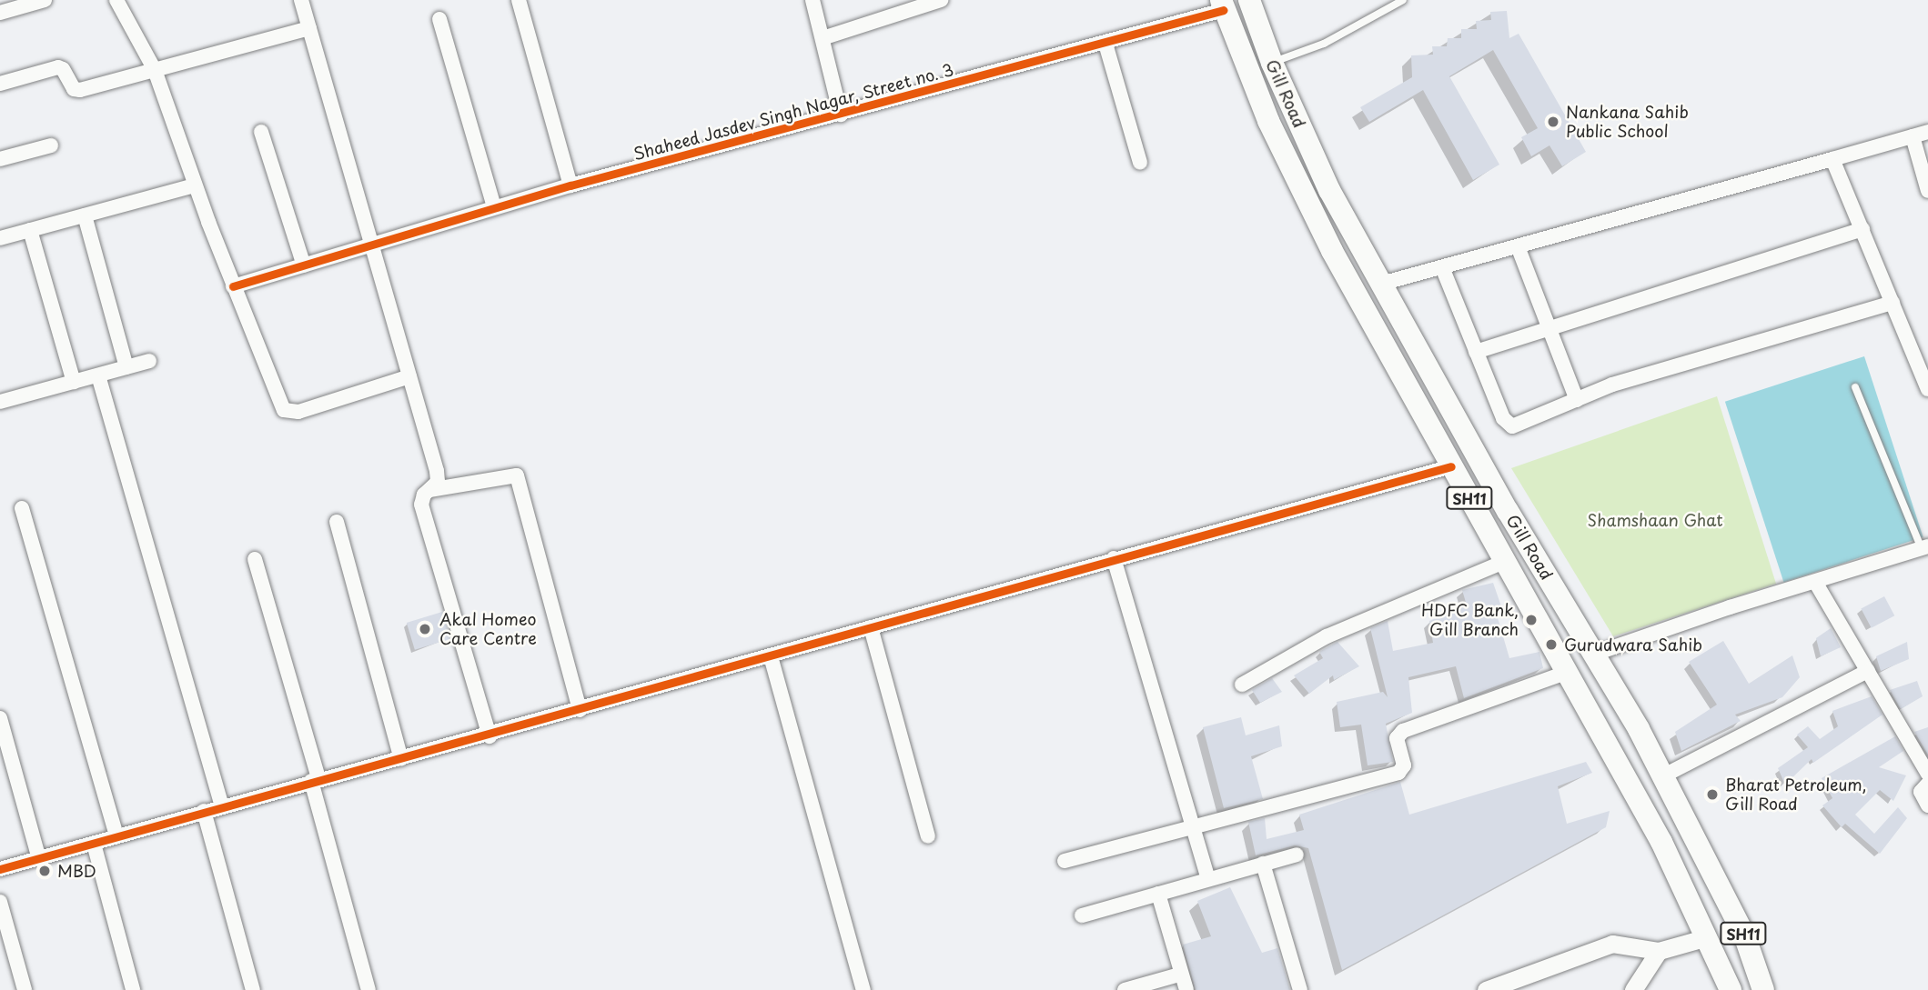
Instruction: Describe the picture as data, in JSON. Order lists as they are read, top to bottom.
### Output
{
  "streets": {
    "main road": ["Gill Road", "SH11"],
    "street": ["Shaheed Jasdev Singh Nagar, Street no. 3"]
  },
  "crossings": [
    ["Gill Road", "Shaheed Jasdev Singh Nagar, Street no. 3"]
  ],
  "parks": ["Shamshaan Ghat"],
  "places": [
    "Nankana Sahib Public School",
    "HDFC Bank, Gill Branch",
    "Akal Homeo Care Centre",
    "Gurudwara Sahib",
    "Bharat Petroleum, Gill Road",
    "MBD"
  ]
}
